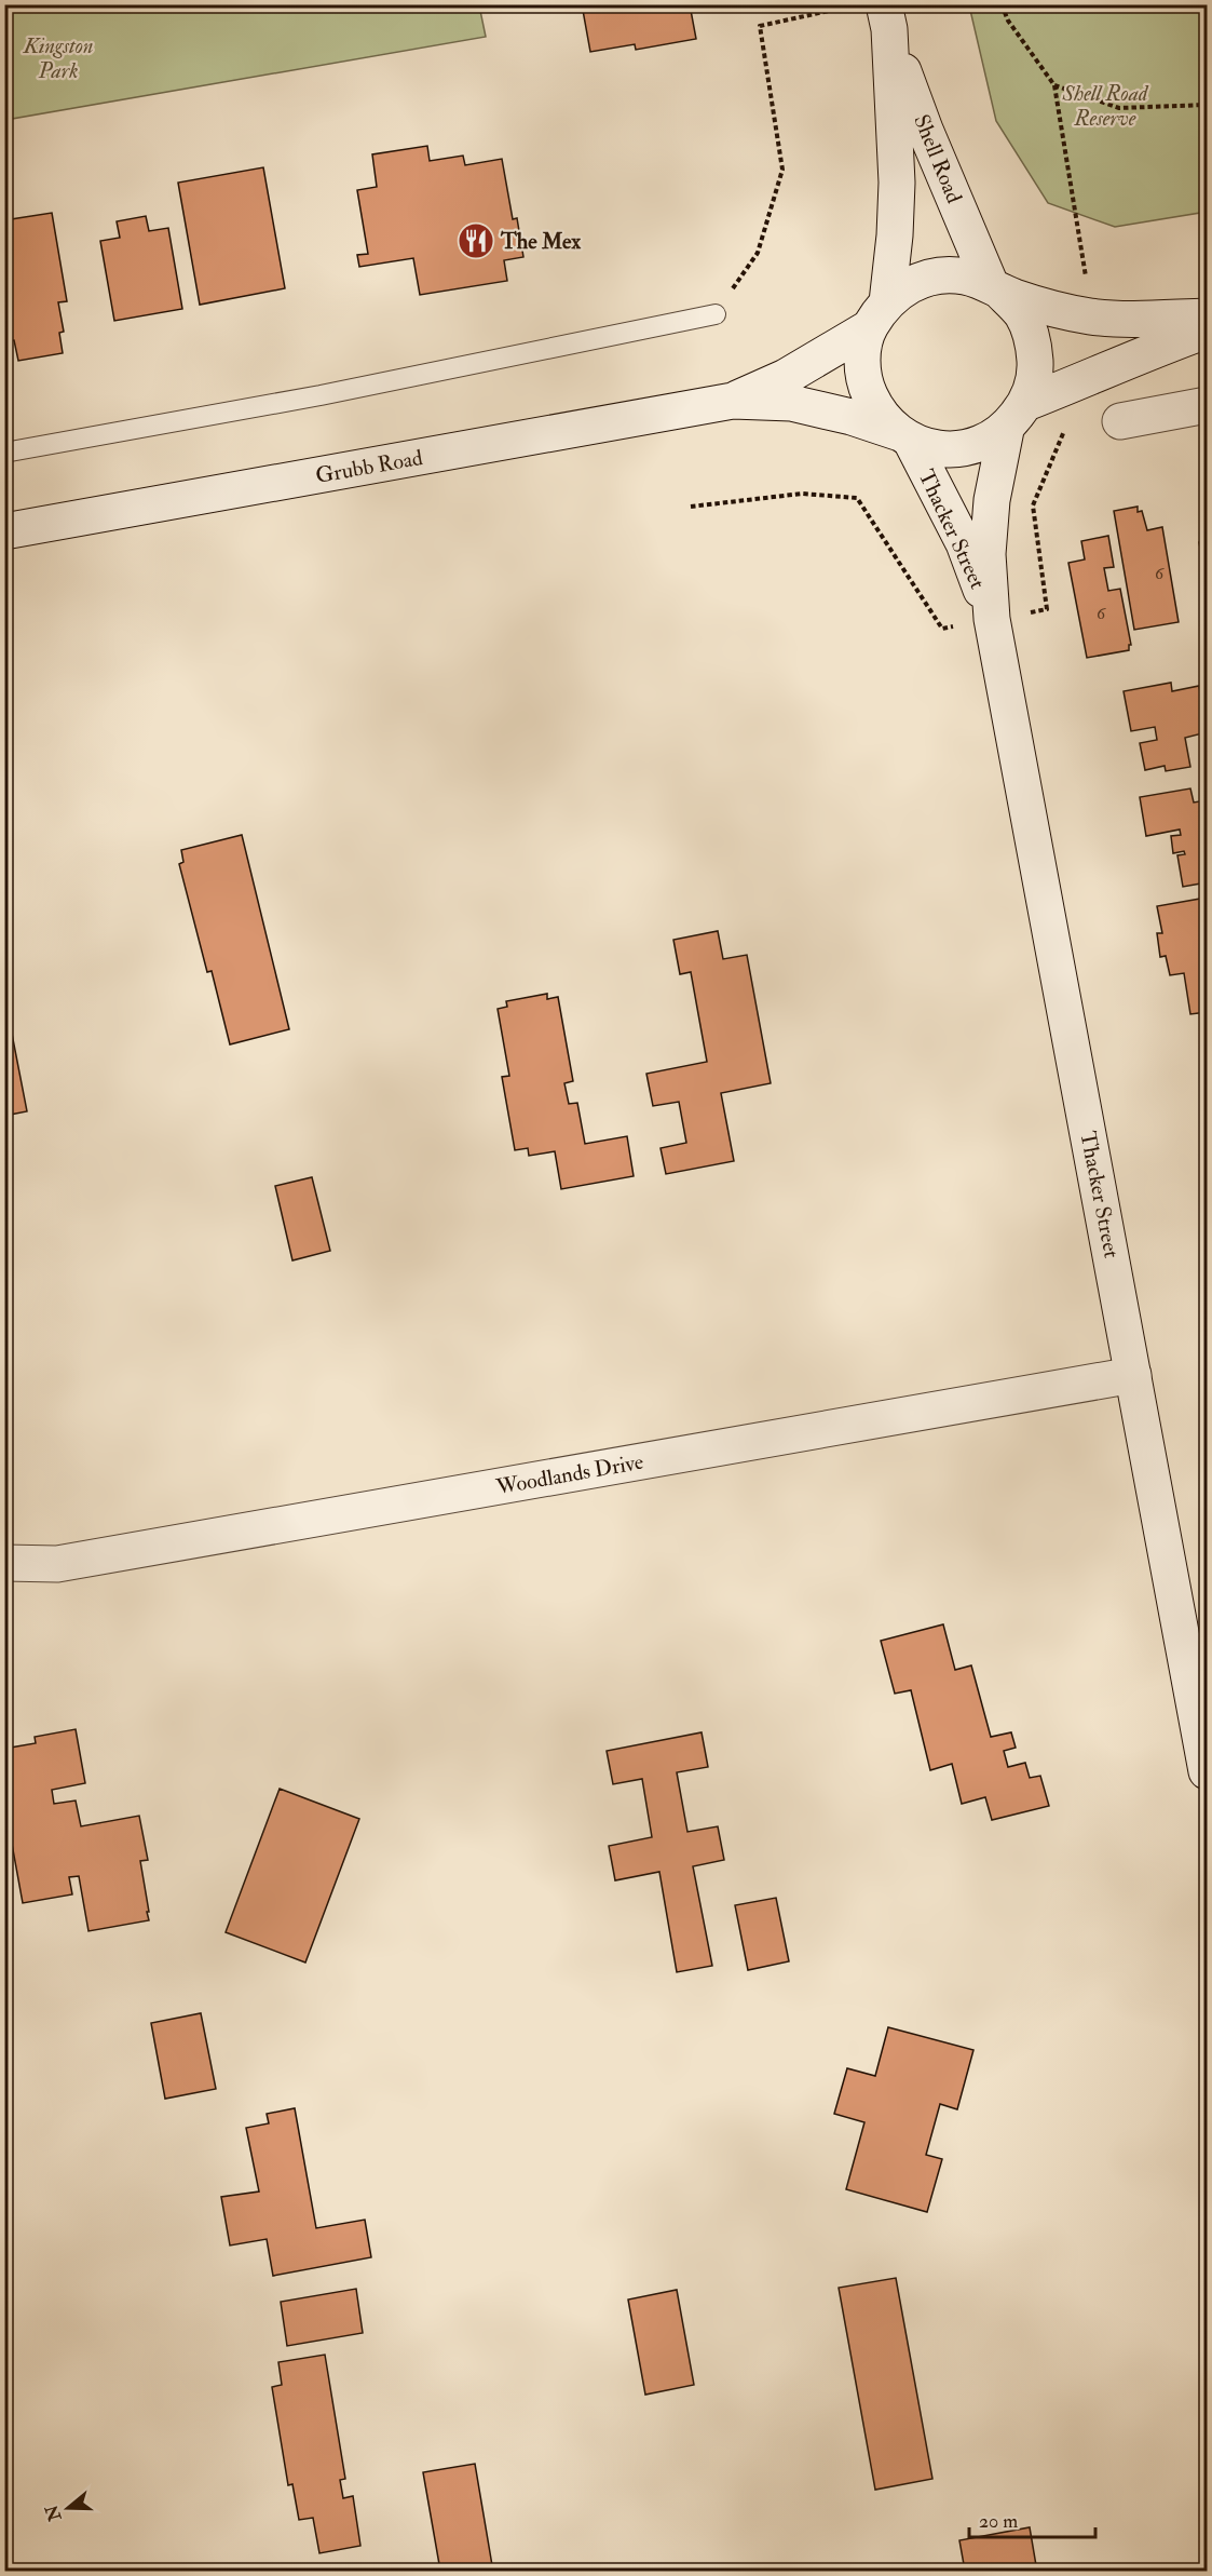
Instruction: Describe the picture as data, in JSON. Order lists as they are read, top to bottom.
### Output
{
  "streets": {
    "street": [
      "Shell Road",
      "Grubb Road",
      "Thacker Street",
      "Woodlands Drive"
    ]
  },
  "crossings": [
    ["Shell Road", "Grubb Road"],
    ["Shell Road", "Thacker Street"],
    ["Grubb Road", "Thacker Street"],
    ["Thacker Street", "Woodlands Drive"]
  ],
  "parks": ["Kingston Park", "Shell Road Reserve"],
  "places": {
    "restaurant": ["The Mex"]
  },
  "house_numbers": ["6", "6"],
  "scale_bar": "20 m",
  "north": "left"
}
